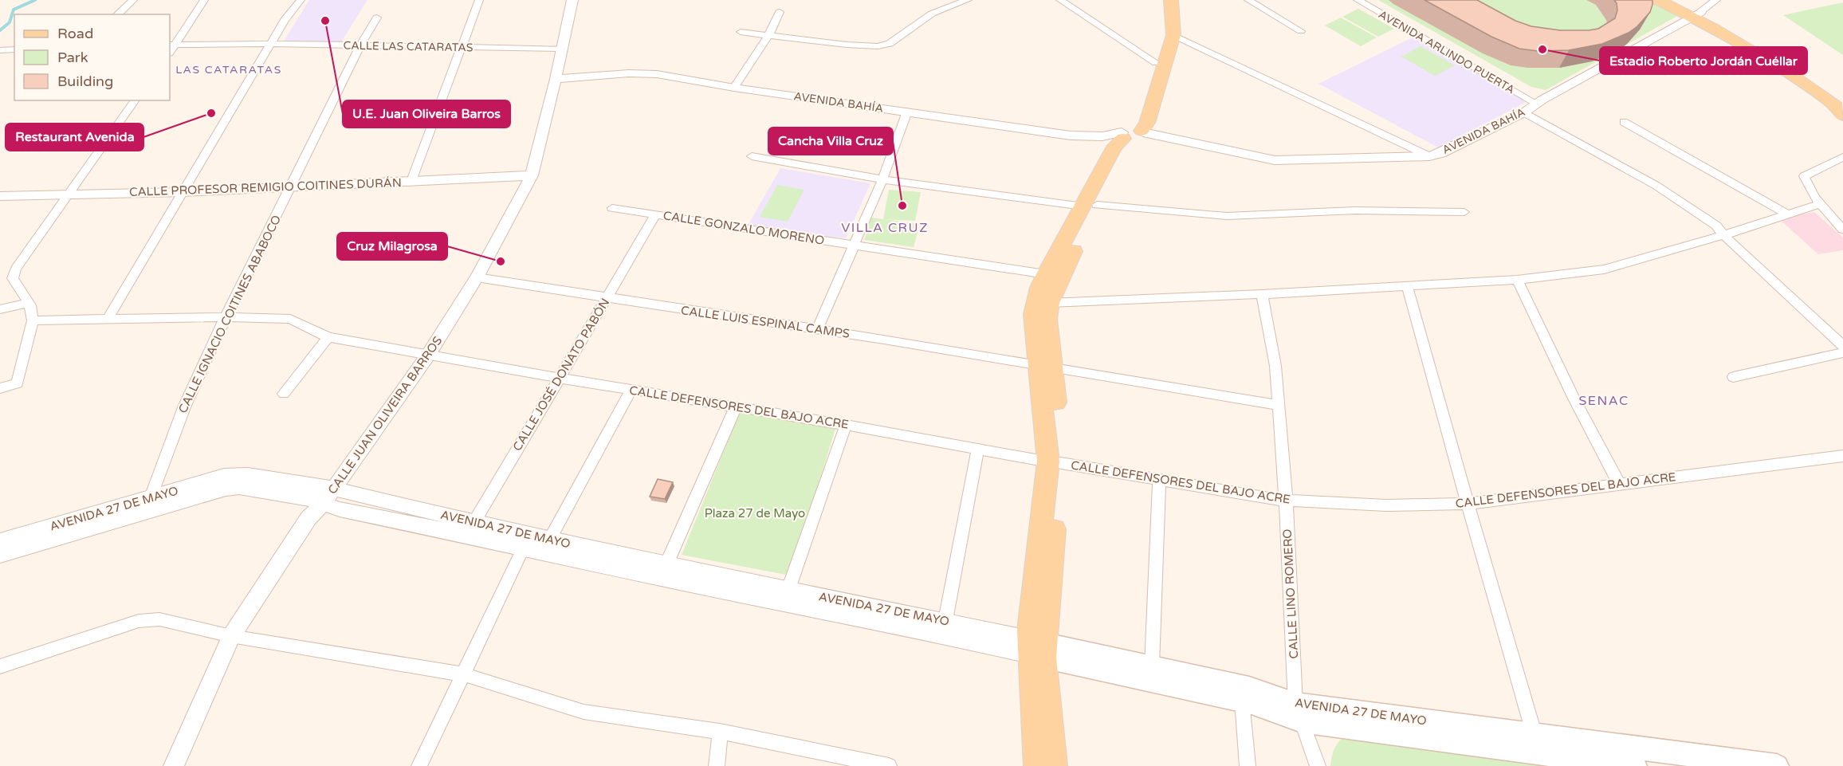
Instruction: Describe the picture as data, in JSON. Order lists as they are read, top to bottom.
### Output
{
  "streets": {
    "main road": ["AVENIDA 27 DE MAYO"],
    "street": [
      "CALLE LAS CATARATAS",
      "AVENIDA ARLINDO PUERTA",
      "AVENIDA BAHÍA",
      "CALLE PROFESOR REMIGIO COITINES DURÁN",
      "CALLE GONZALO MORENO",
      "CALLE IGNACIO COITINES ABABOCO",
      "CALLE LUIS ESPINAL CAMPS",
      "CALLE JOSÉ DONATO PABÓN",
      "CALLE DEFENSORES DEL BAJO ACRE",
      "CALLE JUAN OLIVEIRA BARROS",
      "CALLE LINO ROMERO"
    ]
  },
  "crossings": [
    ["CALLE LAS CATARATAS", "CALLE IGNACIO COITINES ABABOCO"],
    ["CALLE LAS CATARATAS", "CALLE JUAN OLIVEIRA BARROS"],
    ["AVENIDA ARLINDO PUERTA", "AVENIDA BAHÍA"],
    ["AVENIDA BAHÍA", "CALLE JUAN OLIVEIRA BARROS"],
    ["CALLE PROFESOR REMIGIO COITINES DURÁN", "CALLE IGNACIO COITINES ABABOCO"],
    ["CALLE PROFESOR REMIGIO COITINES DURÁN", "CALLE JUAN OLIVEIRA BARROS"],
    ["CALLE GONZALO MORENO", "CALLE JOSÉ DONATO PABÓN"],
    ["CALLE IGNACIO COITINES ABABOCO", "CALLE DEFENSORES DEL BAJO ACRE"],
    ["CALLE IGNACIO COITINES ABABOCO", "AVENIDA 27 DE MAYO"],
    ["CALLE LUIS ESPINAL CAMPS", "CALLE JOSÉ DONATO PABÓN"],
    ["CALLE LUIS ESPINAL CAMPS", "CALLE JUAN OLIVEIRA BARROS"],
    ["CALLE LUIS ESPINAL CAMPS", "CALLE LINO ROMERO"],
    ["CALLE JOSÉ DONATO PABÓN", "CALLE DEFENSORES DEL BAJO ACRE"],
    ["CALLE JOSÉ DONATO PABÓN", "AVENIDA 27 DE MAYO"],
    ["CALLE DEFENSORES DEL BAJO ACRE", "CALLE JUAN OLIVEIRA BARROS"],
    ["CALLE DEFENSORES DEL BAJO ACRE", "CALLE LINO ROMERO"],
    ["CALLE JUAN OLIVEIRA BARROS", "AVENIDA 27 DE MAYO"],
    ["AVENIDA 27 DE MAYO", "CALLE LINO ROMERO"]
  ],
  "districts": ["LAS CATARATAS", "VILLA CRUZ", "SENAC"],
  "parks": ["Plaza 27 de Mayo"],
  "places": [
    "U.E. Juan Oliveira Barros",
    "Estadio Roberto Jordán Cuéllar",
    "Restaurant Avenida",
    "Cancha Villa Cruz",
    "Cruz Milagrosa"
  ],
  "legend": ["Road", "Park", "Building"]
}
